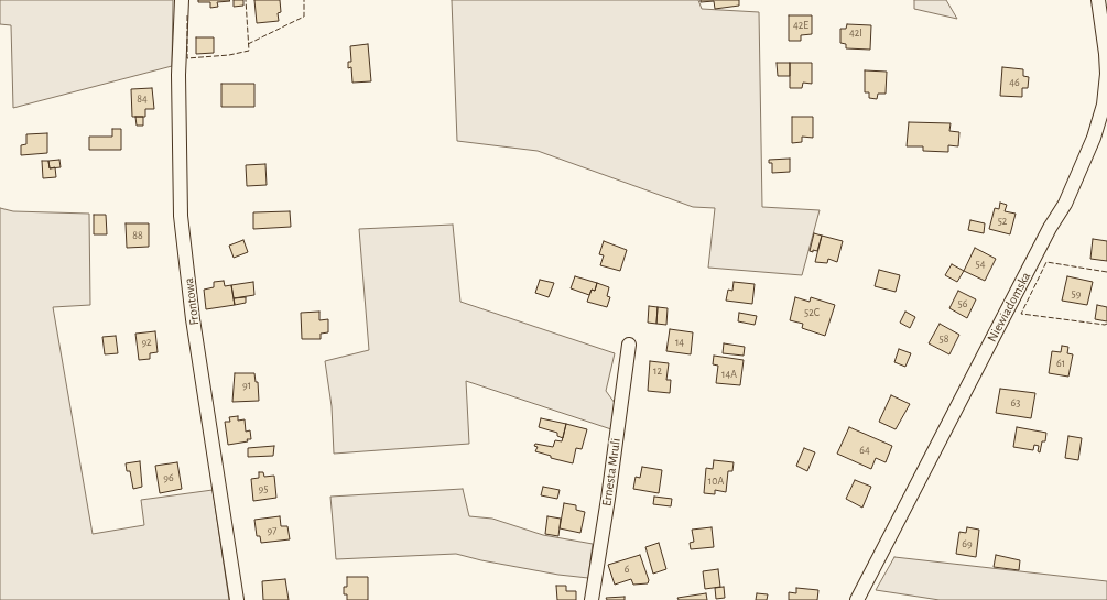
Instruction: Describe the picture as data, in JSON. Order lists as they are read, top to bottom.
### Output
{
  "streets": {
    "street": ["Frontowa", "Niewiadomska", "Ernesta Mruli"]
  },
  "house_numbers": [
    "42E",
    "42I",
    "46",
    "84",
    "52",
    "88",
    "54",
    "59",
    "56",
    "52C",
    "58",
    "92",
    "14",
    "61",
    "12",
    "14A",
    "91",
    "63",
    "64",
    "96",
    "10A",
    "95",
    "97",
    "69",
    "6"
  ]
}
